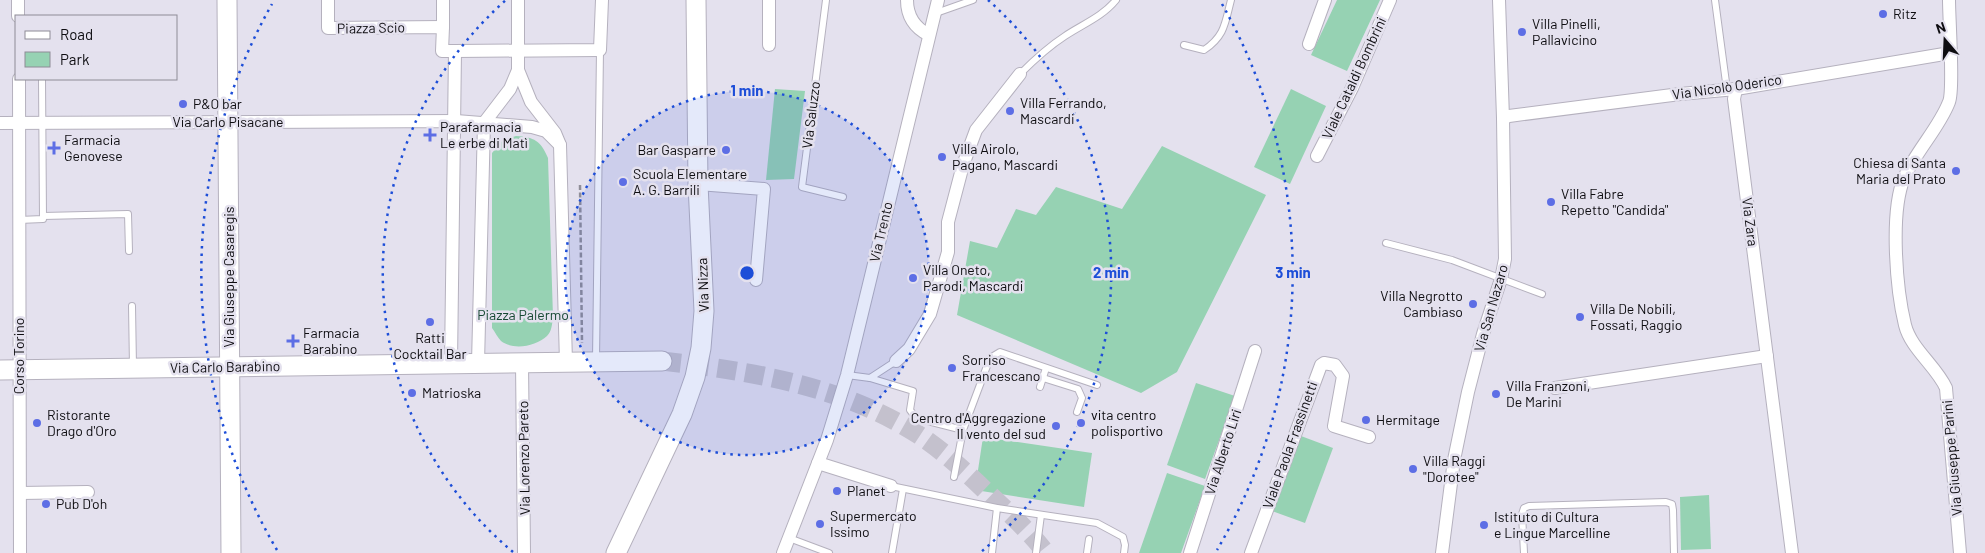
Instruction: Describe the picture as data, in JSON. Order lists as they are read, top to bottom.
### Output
{
  "streets": {
    "street": [
      "Piazza Scio",
      "Viale Cataldi Bombrini",
      "Via Nicolò Oderico",
      "Via Carlo Pisacane",
      "Via Zara",
      "Via Trento",
      "Via Giuseppe Casaregis",
      "Via Nizza",
      "Via San Nazaro",
      "Corso Torino",
      "Via Carlo Barabino",
      "Viale Paola Frassinetti",
      "Via Alberto Liri",
      "Via Lorenzo Pareto",
      "Via Giuseppe Parini"
    ],
    "lane": ["Via Saluzzo"]
  },
  "crossings": [
    ["Via Nicolò Oderico", "Via Zara"],
    ["Via Nicolò Oderico", "Via San Nazaro"],
    ["Via Nicolò Oderico", "Via Giuseppe Parini"],
    ["Via Carlo Pisacane", "Via Giuseppe Casaregis"],
    ["Via Carlo Pisacane", "Corso Torino"],
    ["Via Giuseppe Casaregis", "Via Carlo Barabino"],
    ["Corso Torino", "Via Carlo Barabino"]
  ],
  "parks": ["Piazza Palermo"],
  "places": {
    "other": [
      "Ritz",
      "Villa Pinelli, Pallavicino",
      "P&O bar",
      "Villa Ferrando, Mascardi",
      "Bar Gasparre",
      "Villa Airolo, Pagano, Mascardi",
      "Chiesa di Santa Maria del Prato",
      "Scuola Elementare A. G. Barrili",
      "Villa Fabre Repetto \"Candida\"",
      "Villa Oneto, Parodi, Mascardi",
      "Villa Negrotto Cambiaso",
      "Villa De Nobili, Fossati, Raggio",
      "Ratti Cocktail Bar",
      "Sorriso Francescano",
      "Matrioska",
      "Villa Franzoni, De Marini",
      "Hermitage",
      "Ristorante Drago d'Oro",
      "vita centro polisportivo",
      "Centro d'Aggregazione Il vento del sud",
      "Villa Raggi \"Dorotee\"",
      "Planet",
      "Pub D'oh",
      "Supermercato Issimo",
      "Istituto di Cultura e Lingue Marcelline"
    ],
    "health": ["Parafarmacia Le erbe di Matì", "Farmacia Genovese", "Farmacia Barabino"]
  },
  "legend": ["Road", "Park"],
  "north": "top",
  "rings": ["1 min", "2 min", "3 min"]
}
